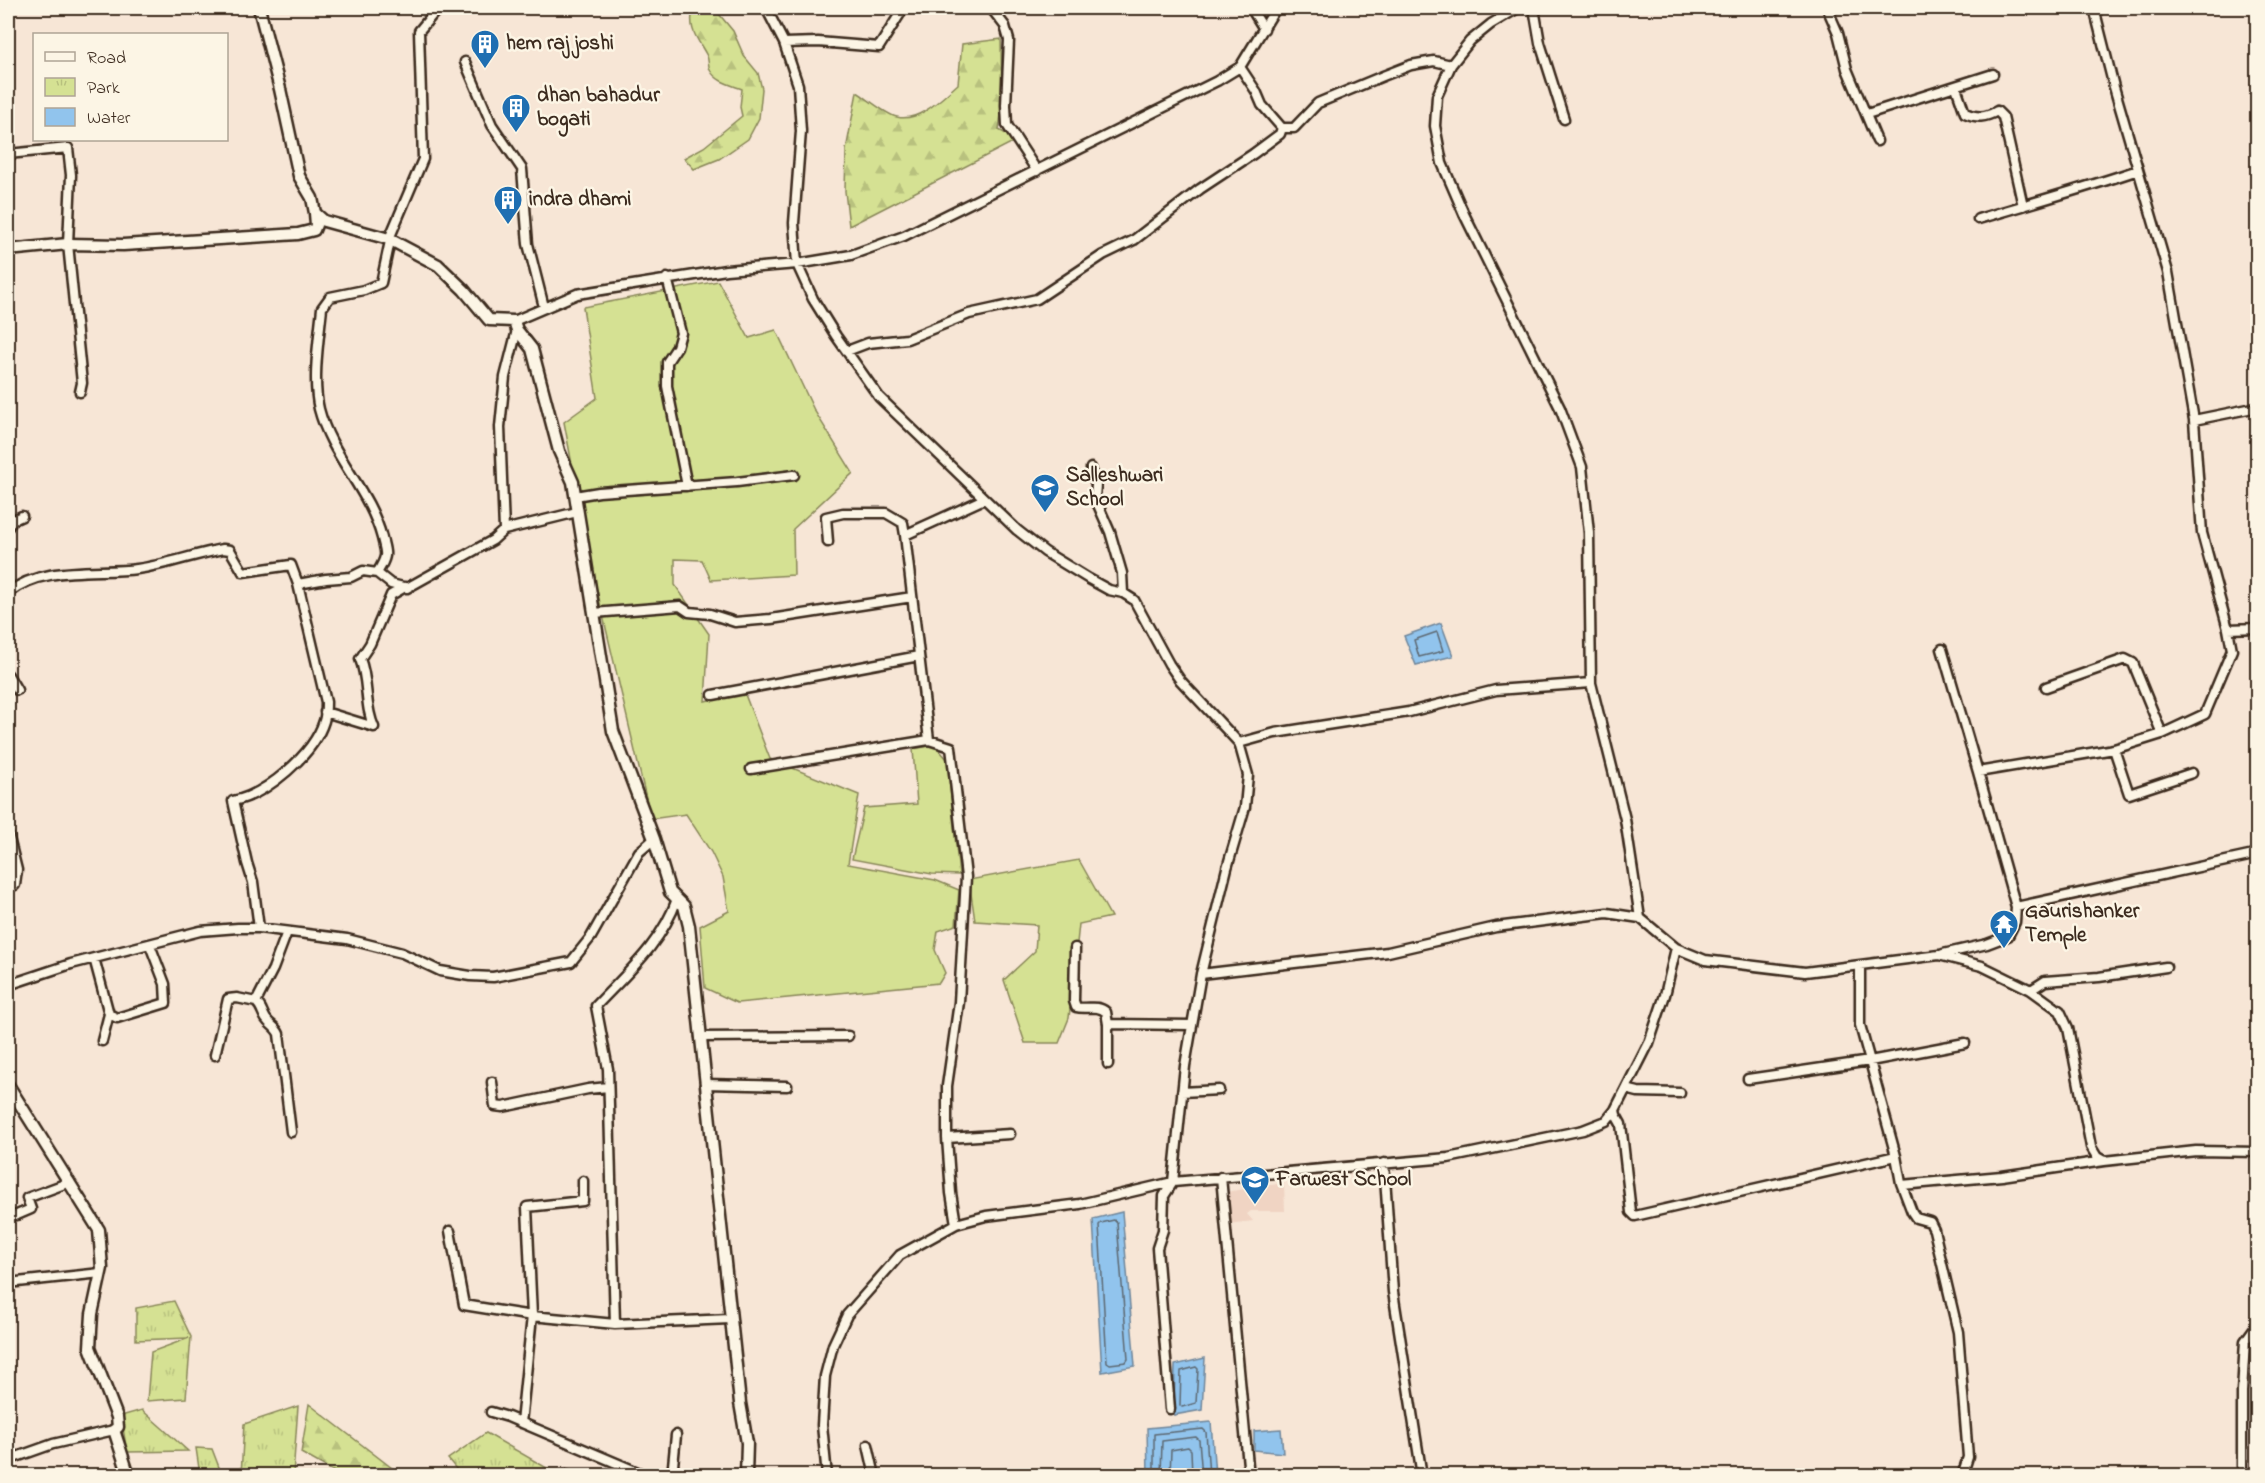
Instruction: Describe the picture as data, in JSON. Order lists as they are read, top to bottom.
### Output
{
  "places": {
    "building": ["hem raj joshi", "dhan bahadur bogati", "indra dhami"],
    "school or university": ["Salleshwari School", "Farwest School"],
    "temple": ["Gaurishanker Temple"]
  },
  "legend": ["Road", "Park", "Water"]
}
